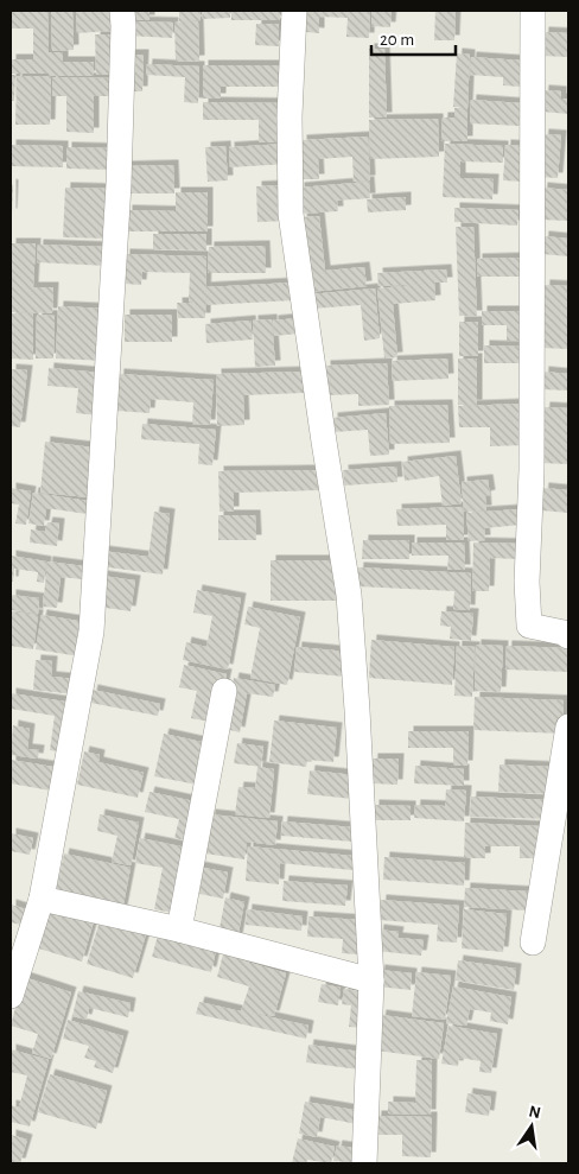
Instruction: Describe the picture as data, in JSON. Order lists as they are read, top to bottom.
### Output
{
  "scale_bar": "20 m",
  "north": "top"
}
